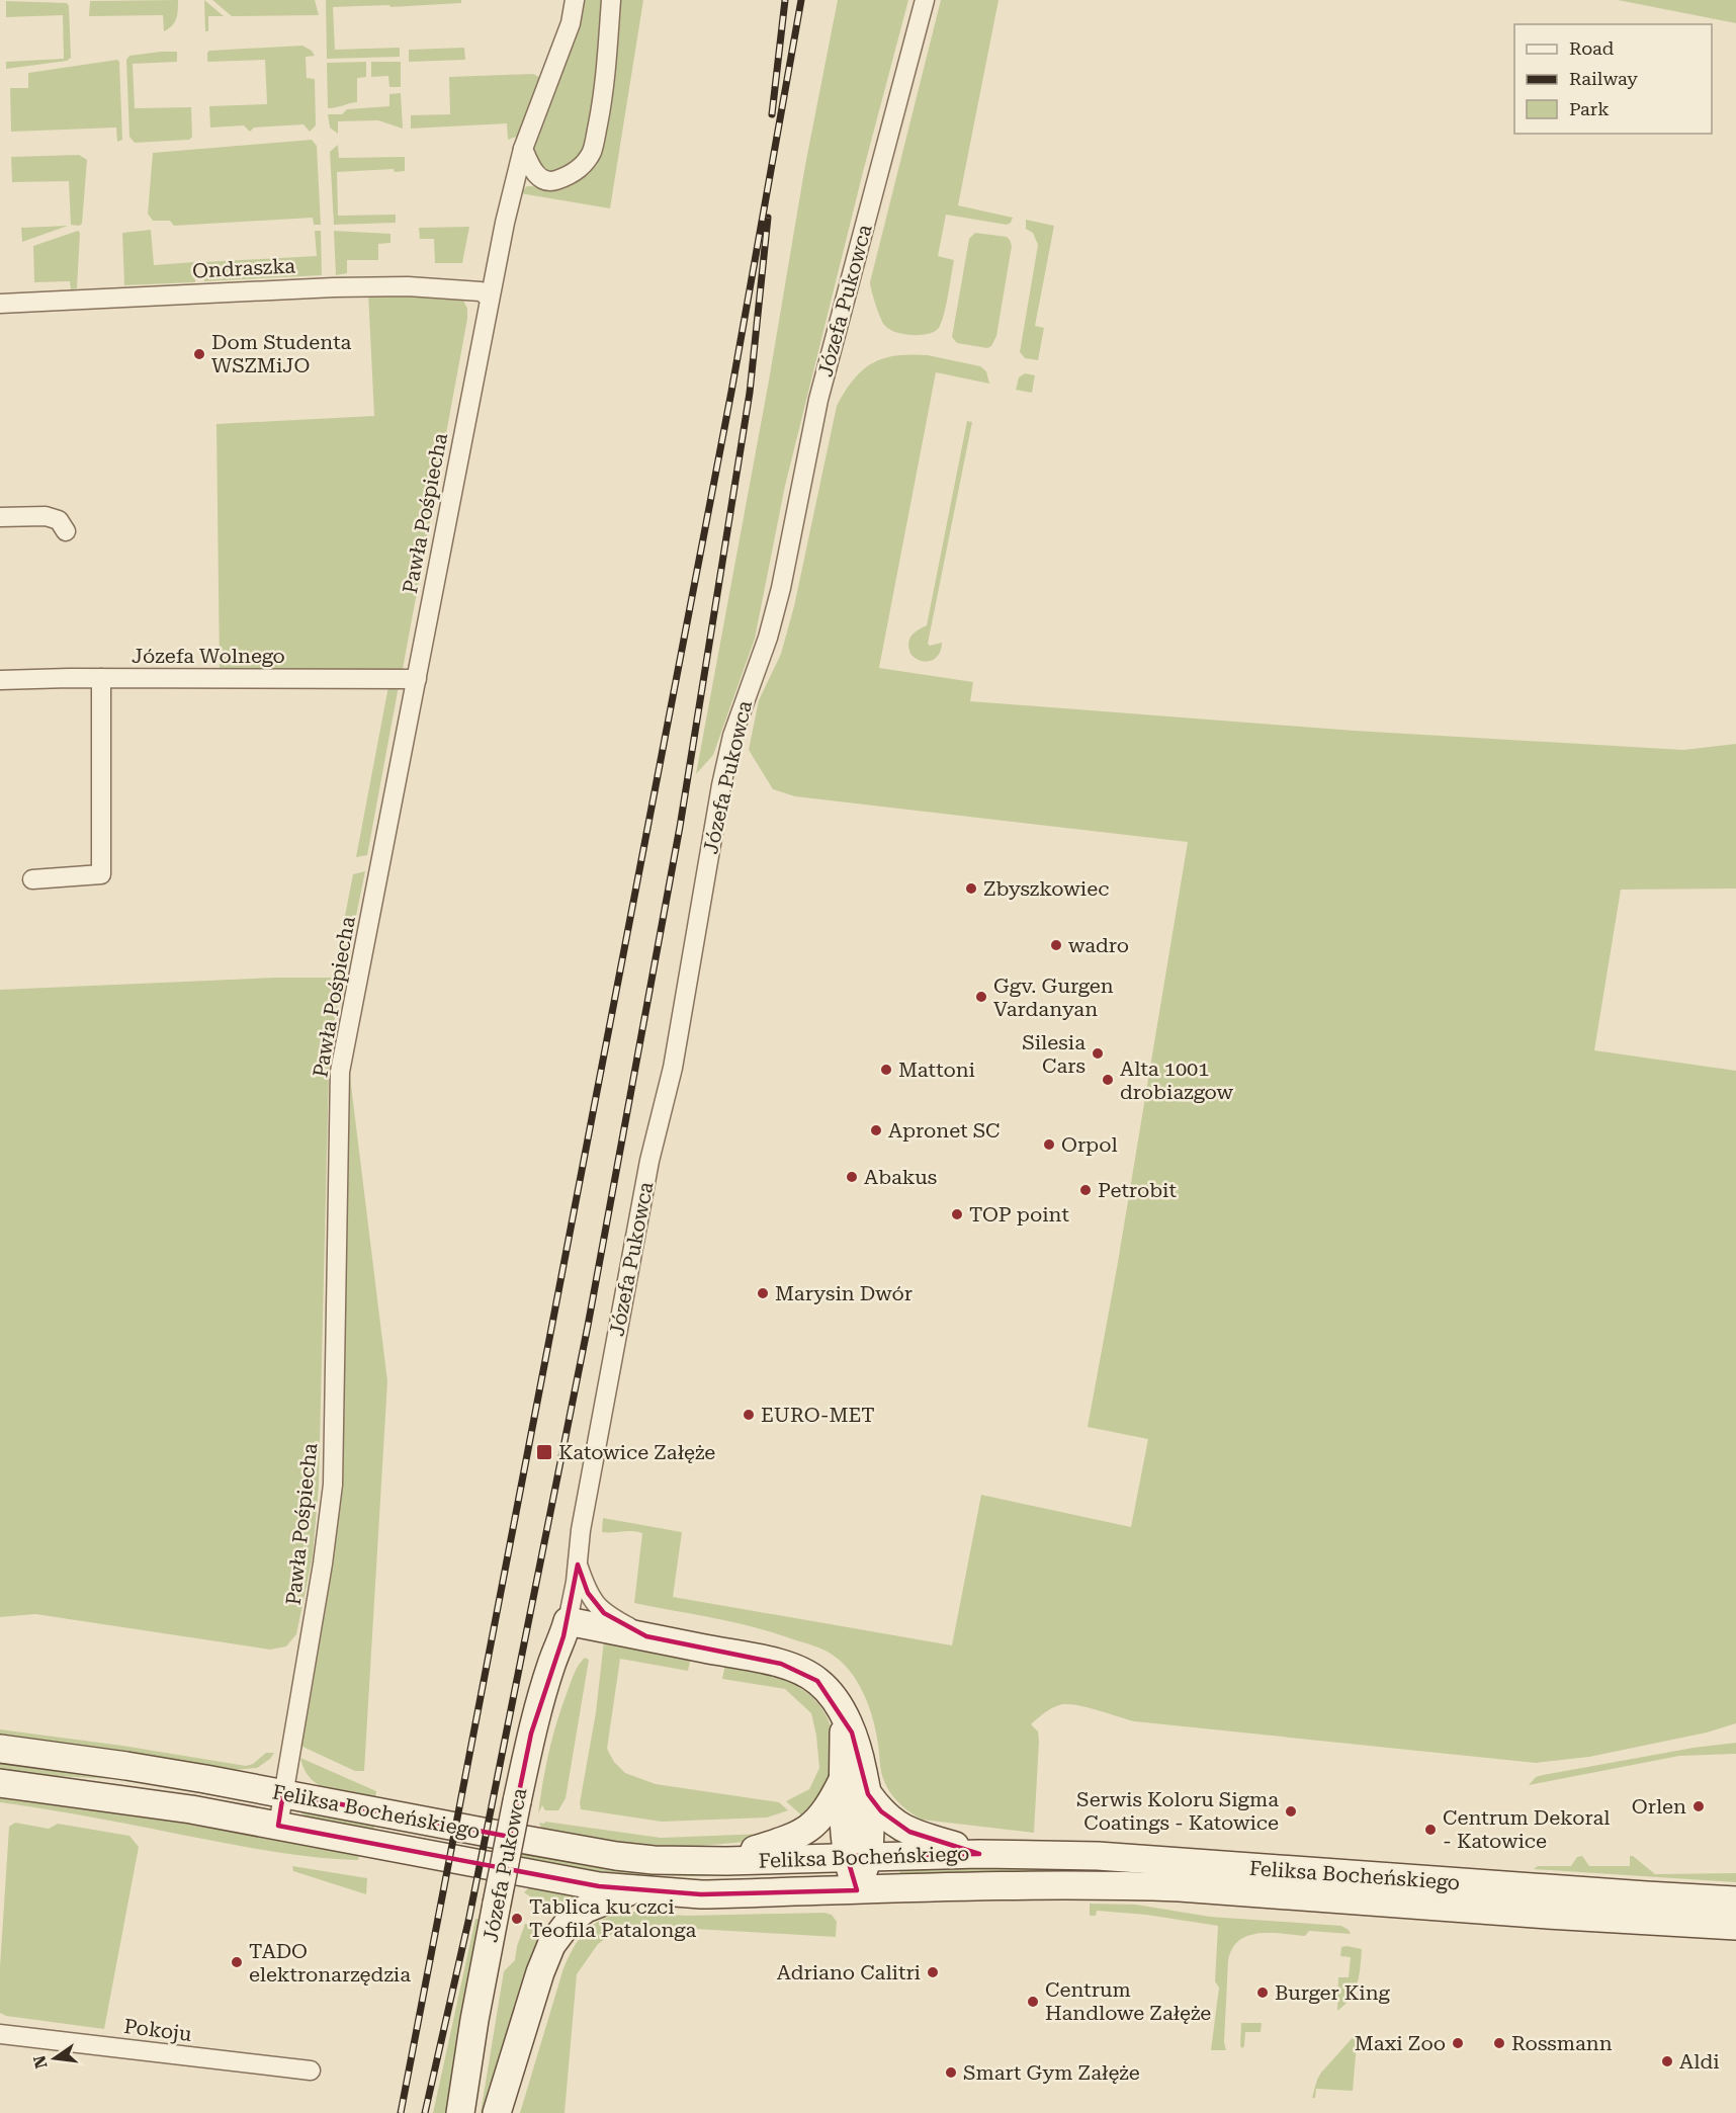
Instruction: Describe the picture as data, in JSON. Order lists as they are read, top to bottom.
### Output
{
  "streets": {
    "main road": ["Józefa Pukowca", "Feliksa Bocheńskiego"],
    "street": [
      "Ondraszka",
      "Pawła Pośpiecha",
      "Józefa Wolnego",
      "Pokoju"
    ]
  },
  "crossings": [
    ["Ondraszka", "Pawła Pośpiecha"],
    ["Pawła Pośpiecha", "Józefa Wolnego"],
    ["Pawła Pośpiecha", "Feliksa Bocheńskiego"]
  ],
  "places": {
    "other": [
      "Dom Studenta WSZMiJO",
      "Zbyszkowiec",
      "wadro",
      "Ggv. Gurgen Vardanyan",
      "Silesia Cars",
      "Mattoni",
      "Alta 1001 drobiazgow",
      "Apronet SC",
      "Orpol",
      "Abakus",
      "Petrobit",
      "TOP point",
      "Marysin Dwór",
      "EURO-MET",
      "Orlen",
      "Serwis Koloru Sigma Coatings - Katowice",
      "Centrum Dekoral - Katowice",
      "Tablica ku czci Teofila Patalonga",
      "TADO elektronarzędzia",
      "Adriano Calitri",
      "Burger King",
      "Centrum Handlowe Załęże",
      "Maxi Zoo",
      "Rossmann",
      "Aldi",
      "Smart Gym Załęże"
    ],
    "transit": ["Katowice Załęże"]
  },
  "legend": ["Road", "Railway", "Park"],
  "north": "left"
}
